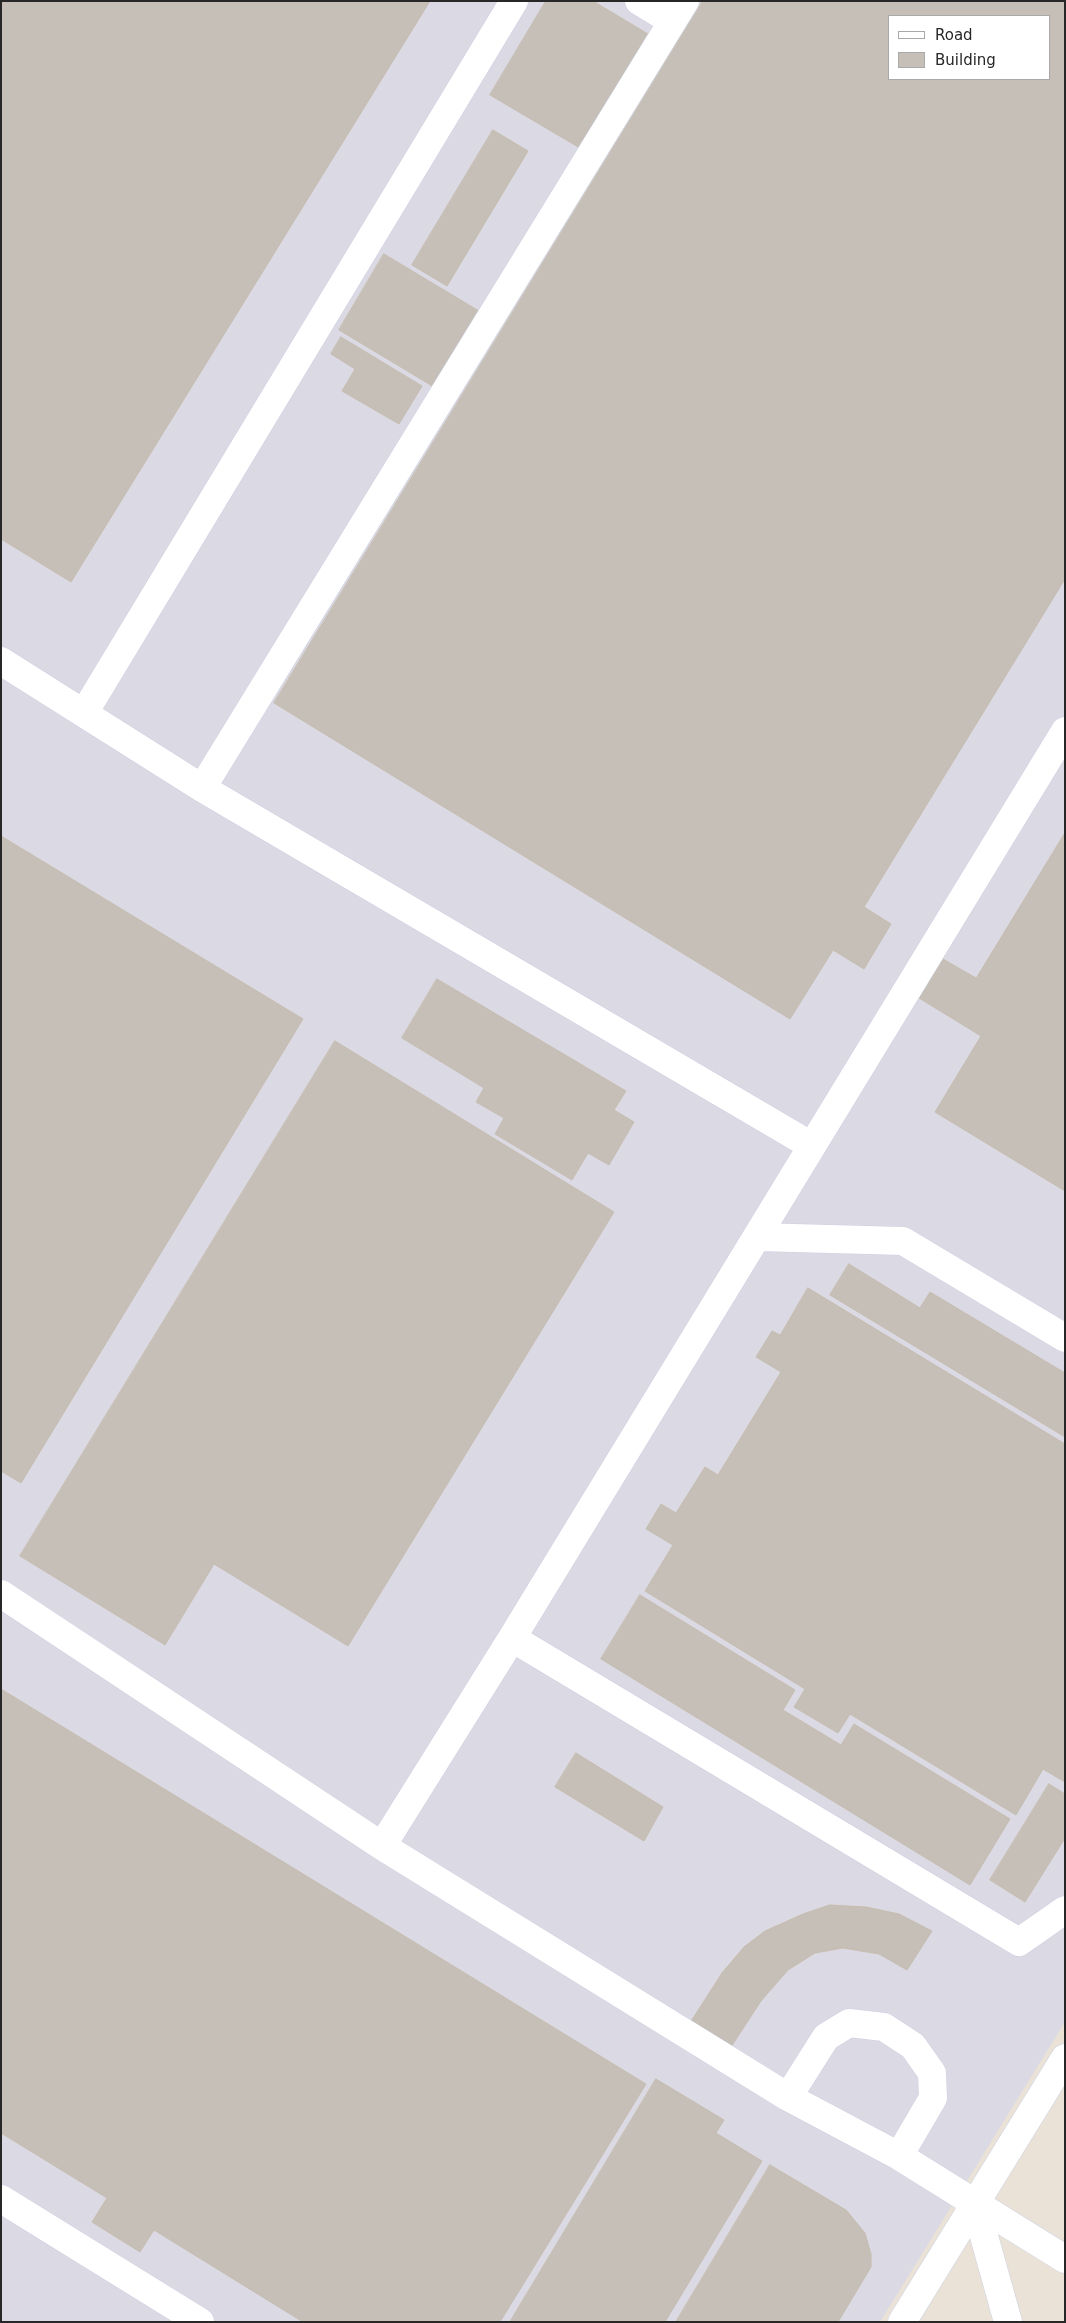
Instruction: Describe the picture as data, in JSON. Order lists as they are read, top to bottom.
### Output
{
  "legend": ["Road", "Building"]
}
